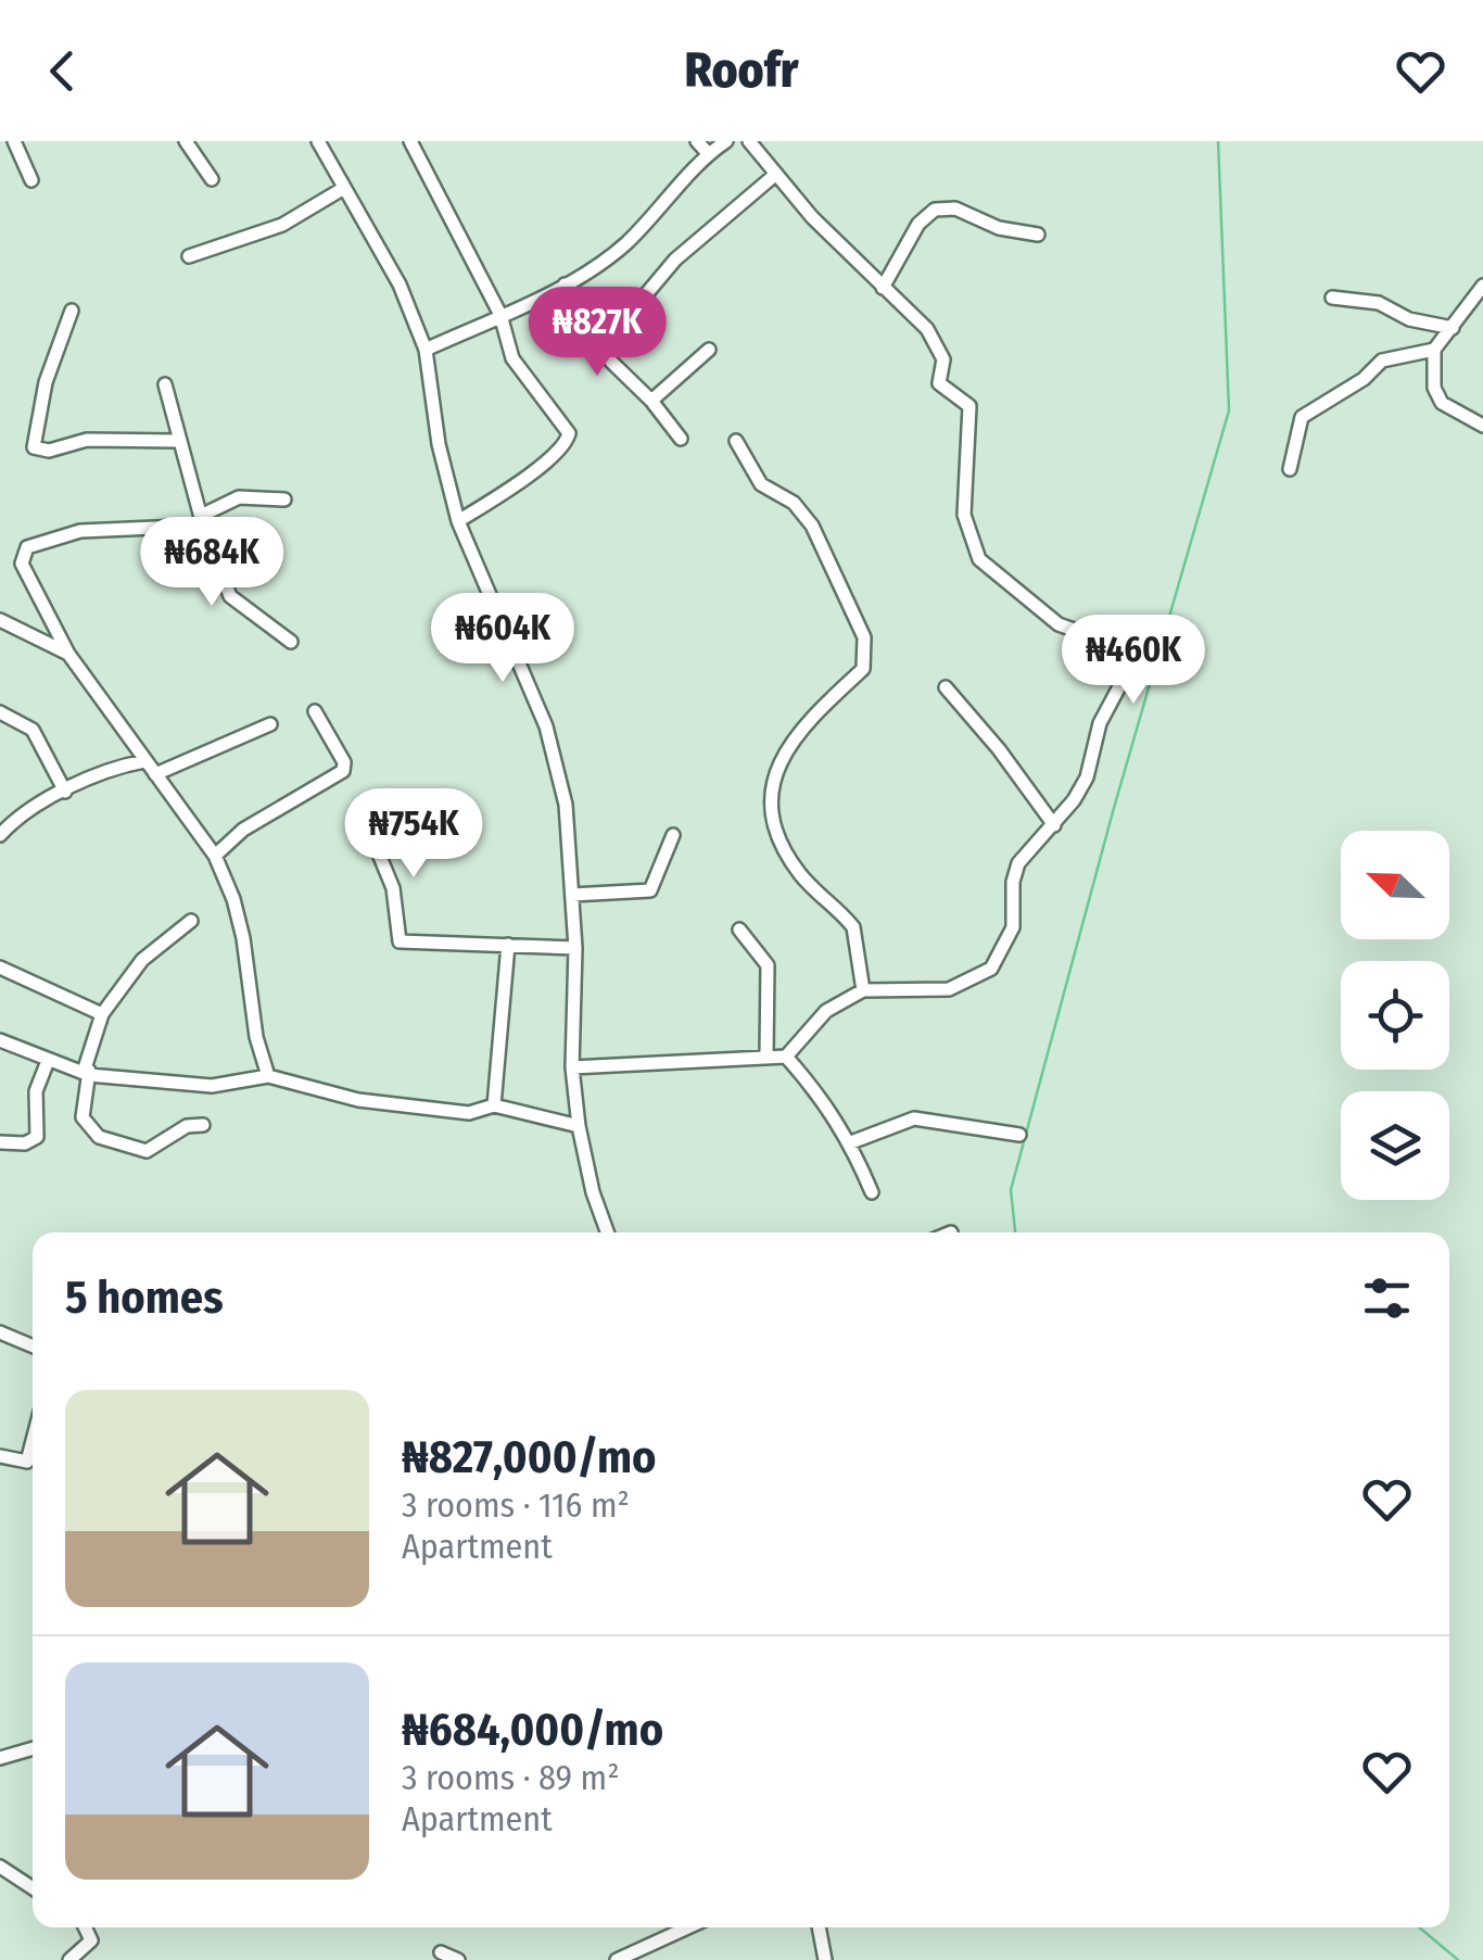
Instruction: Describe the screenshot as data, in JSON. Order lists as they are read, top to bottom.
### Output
{
  "north": "top left",
  "page": {
    "header": "Roofr",
    "price": [
      "₦827K",
      "₦684K",
      "₦604K",
      "₦460K",
      "₦754K"
    ],
    "heading": "5 homes",
    "list": [
      {
        "name": "₦827,000/mo",
        "note": "3 rooms · 116 m² · Apartment"
      },
      {
        "name": "₦684,000/mo",
        "note": "3 rooms · 89 m² · Apartment"
      }
    ]
  }
}
